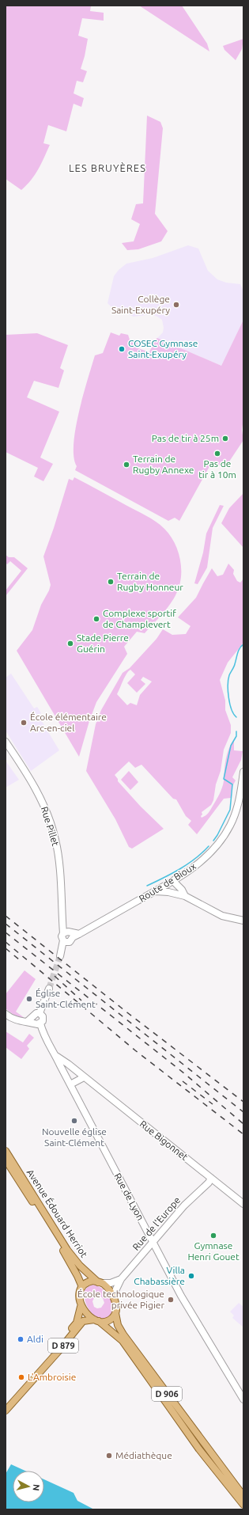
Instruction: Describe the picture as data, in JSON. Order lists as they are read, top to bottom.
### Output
{
  "streets": {
    "main road": ["Avenue Édouard Herriot", "D 879", "D 906"],
    "street": [
      "Rue Pillet",
      "Route de Bioux",
      "Rue Bigonnet",
      "Rue de Lyon",
      "Rue de l'Europe"
    ]
  },
  "crossings": [
    ["Rue Pillet", "Route de Bioux"],
    ["Rue Bigonnet", "Rue de Lyon"],
    ["Rue Bigonnet", "Rue de l'Europe"],
    ["Rue de Lyon", "Rue de l'Europe"],
    ["Avenue Édouard Herriot", "Rue de l'Europe"],
    ["Avenue Édouard Herriot", "D 879"],
    ["Avenue Édouard Herriot", "D 906"],
    ["Rue de l'Europe", "D 879"],
    ["Rue de l'Europe", "D 906"],
    ["D 879", "D 906"]
  ],
  "districts": ["LES BRUYÈRES"],
  "places": [
    "Collège Saint-Exupéry",
    "COSEC Gymnase Saint-Exupéry",
    "Pas de tir à 25m",
    "Pas de tir à 10m",
    "Terrain de Rugby Annexe",
    "Terrain de Rugby Honneur",
    "Complexe sportif de Champlevert",
    "Stade Pierre Guérin",
    "École élémentaire Arc-en-ciel",
    "Église Saint-Clément",
    "Nouvelle église Saint-Clément",
    "Gymnase Henri Gouet",
    "Villa Chabassière",
    "École technologique privée Pigier",
    "Aldi",
    "L'Ambroisie",
    "Médiathèque"
  ],
  "north": "right"
}
